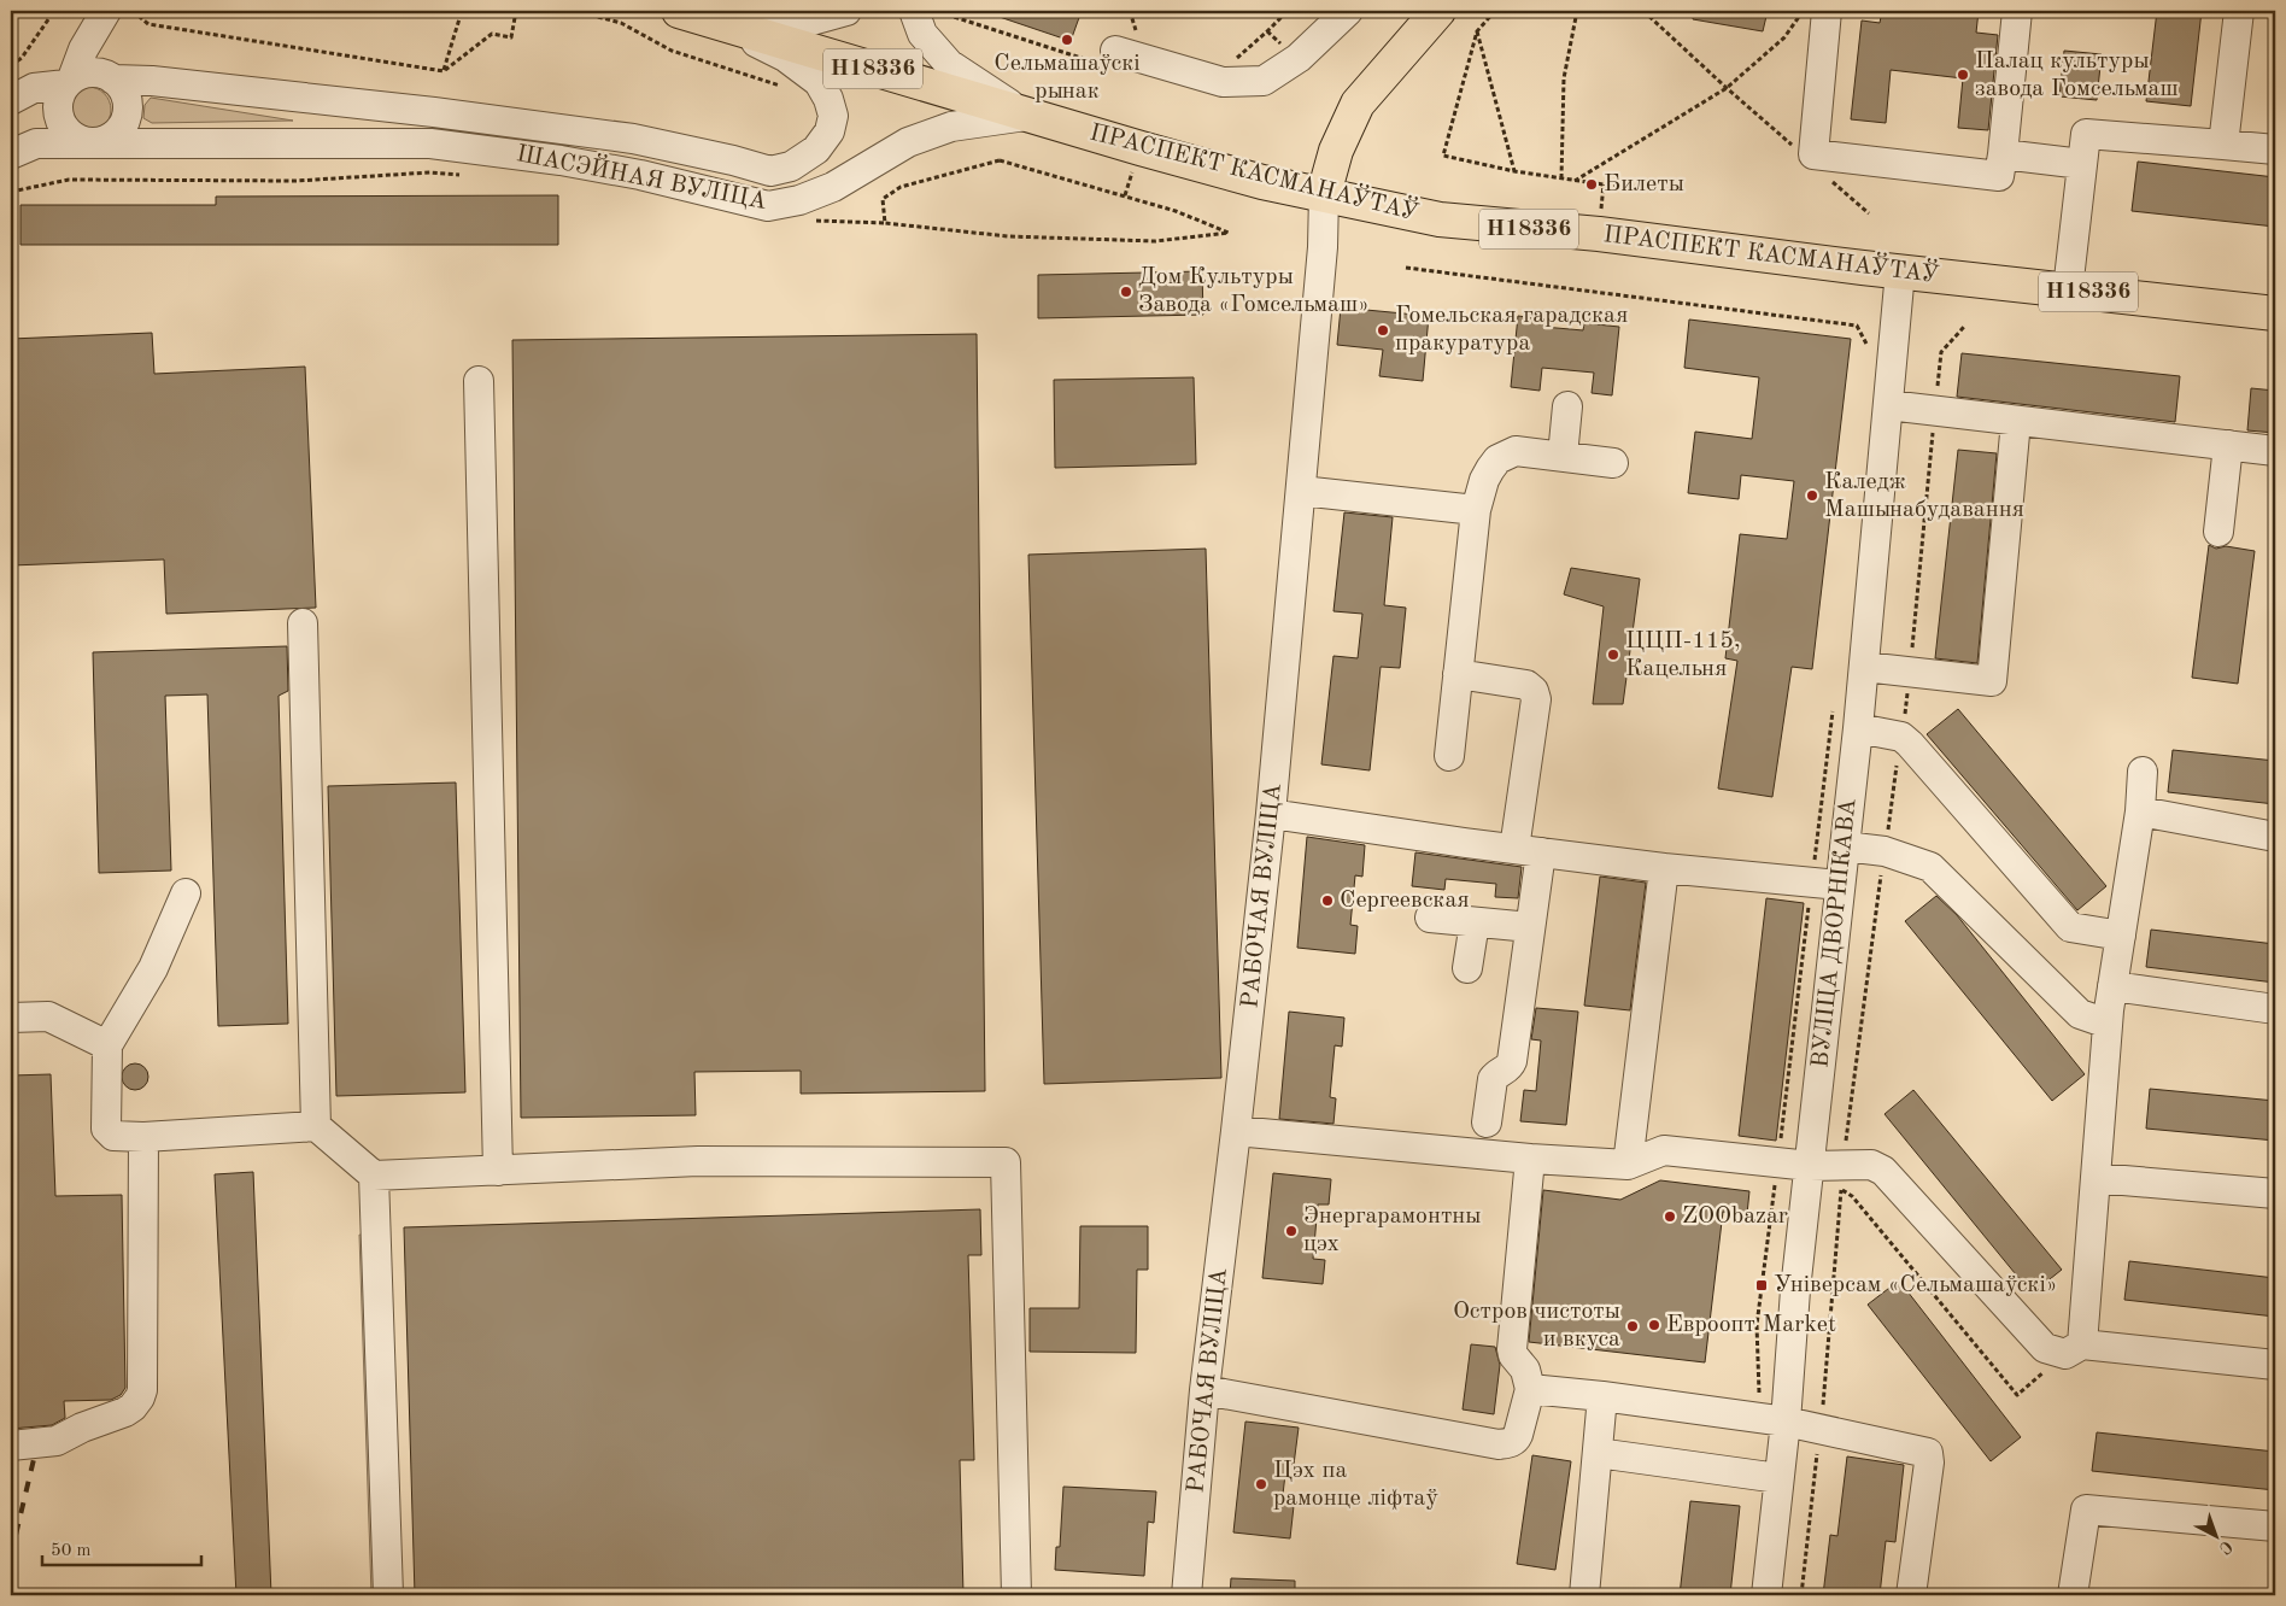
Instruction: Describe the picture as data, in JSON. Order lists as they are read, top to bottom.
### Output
{
  "streets": {
    "main road": ["Н18336", "ПРАСПЕКТ КАСМАНАЎТАЎ"],
    "street": ["ШАСЭЙНАЯ ВУЛІЦА", "РАБОЧАЯ ВУЛІЦА", "ВУЛІЦА ДВОРНІКАВА"]
  },
  "crossings": [
    ["ПРАСПЕКТ КАСМАНАЎТАЎ", "ШАСЭЙНАЯ ВУЛІЦА"],
    ["ПРАСПЕКТ КАСМАНАЎТАЎ", "РАБОЧАЯ ВУЛІЦА"],
    ["ПРАСПЕКТ КАСМАНАЎТАЎ", "ВУЛІЦА ДВОРНІКАВА"]
  ],
  "places": {
    "other": [
      "Сельмашаўскі рынак",
      "Палац культуры завода Гомсельмаш",
      "Билеты",
      "Дом Культуры Завода «Гомсельмаш»",
      "Гомельская гарадская пракуратура",
      "Каледж Машынабудавання",
      "ЦЦП-115, Кацельня",
      "Сергеевская",
      "ZOObazar",
      "Энергарамонтны цэх",
      "Евроопт Market",
      "Остров чистоты и вкуса",
      "Цэх па рамонце ліфтаў"
    ],
    "transit": ["Універсам «Сельмашаўскі»"]
  },
  "scale_bar": "50 m",
  "north": "bottom right"
}
